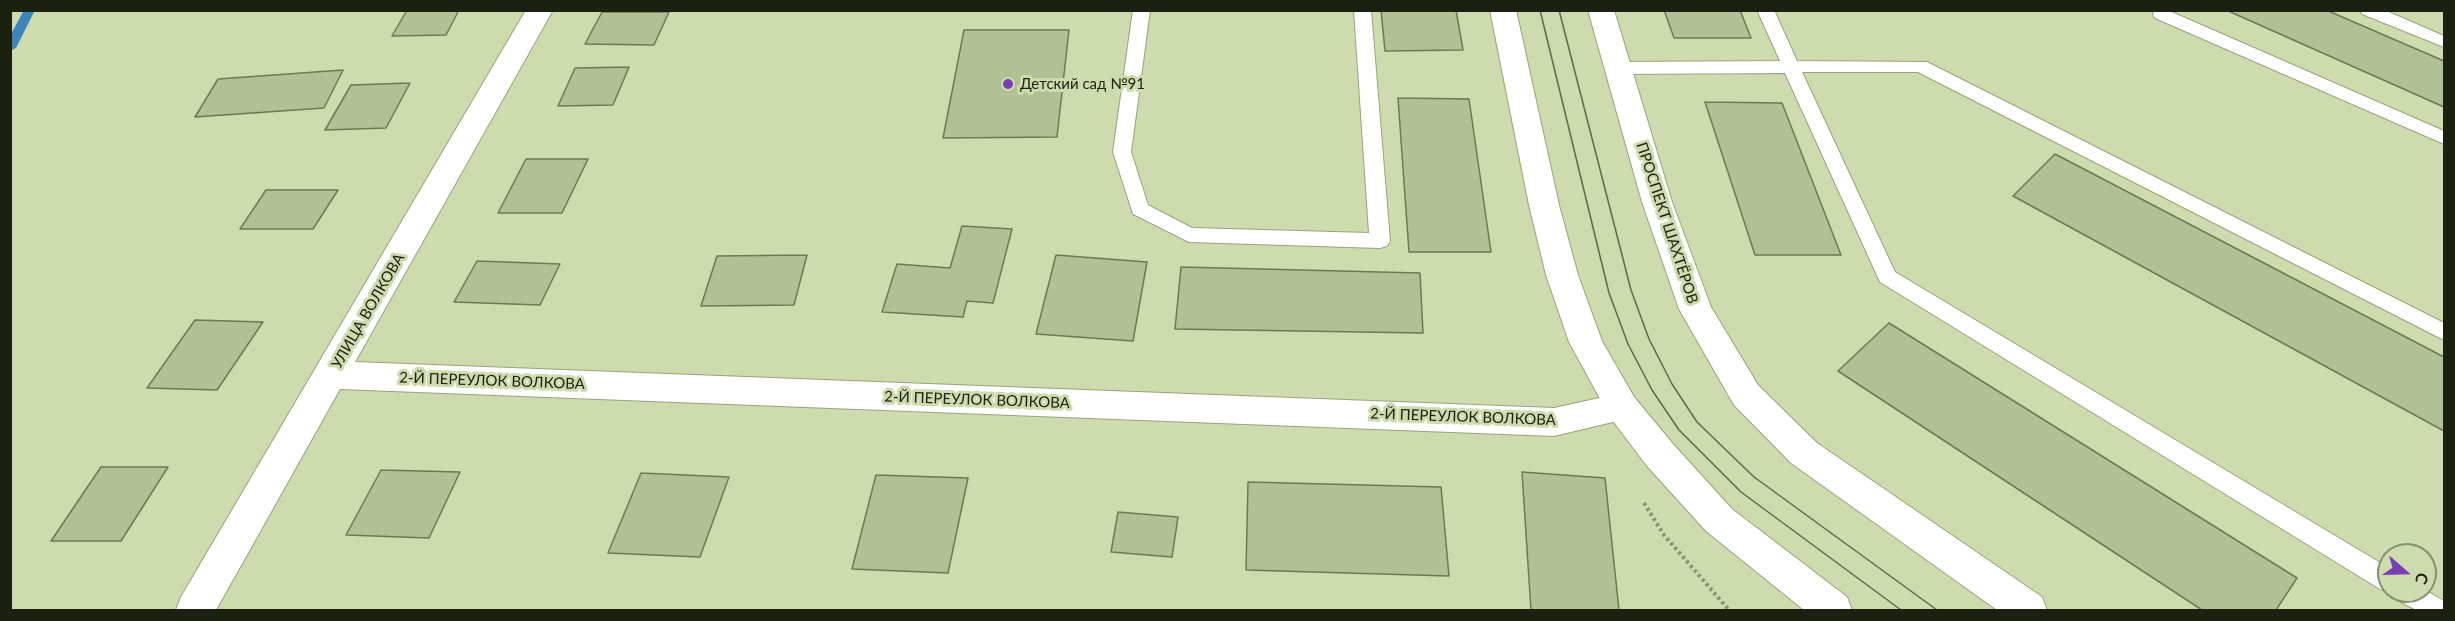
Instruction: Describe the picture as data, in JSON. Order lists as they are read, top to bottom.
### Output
{
  "streets": {
    "street": ["ПРОСПЕКТ ШАХТЁРОВ", "УЛИЦА ВОЛКОВА", "2-Й ПЕРЕУЛОК ВОЛКОВА"]
  },
  "crossings": [
    ["УЛИЦА ВОЛКОВА", "2-Й ПЕРЕУЛОК ВОЛКОВА"]
  ],
  "places": ["Детский сад №91"],
  "north": "right"
}
